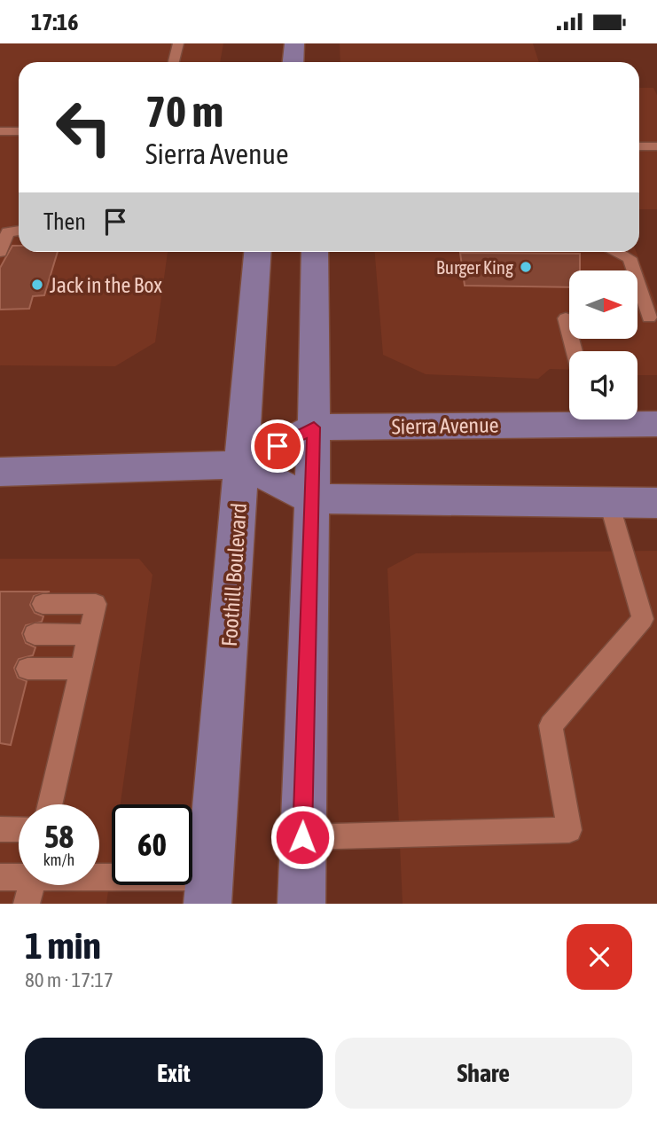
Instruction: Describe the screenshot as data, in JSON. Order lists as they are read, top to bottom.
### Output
{
  "streets": {
    "main road": ["Sierra Avenue", "Foothill Boulevard"]
  },
  "crossings": [
    ["Sierra Avenue", "Foothill Boulevard"]
  ],
  "places": ["Burger King", "Jack in the Box"],
  "north": "right",
  "page": {
    "status": "17:16",
    "turn": ["70 m", "Sierra Avenue"],
    "then": "Then",
    "speed": "58 km/h",
    "limit": "60",
    "heading": ["1 min", "80 m · 17:17"],
    "buttons": ["Exit", "Share"]
  }
}
